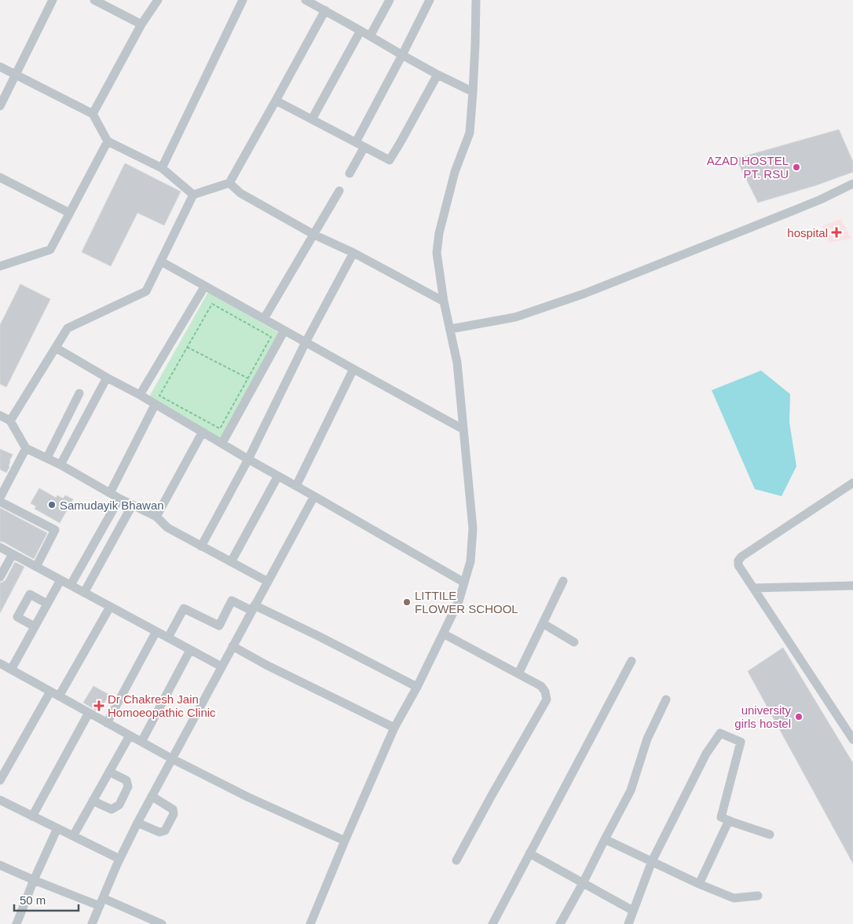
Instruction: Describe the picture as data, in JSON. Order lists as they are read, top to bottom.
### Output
{
  "places": {
    "other": [
      "AZAD HOSTEL PT. RSU",
      "Samudayik Bhawan",
      "LITTILE FLOWER SCHOOL",
      "university girls hostel"
    ],
    "health": ["hospital", "Dr Chakresh Jain Homoeopathic Clinic"]
  },
  "scale_bar": "50 m"
}
